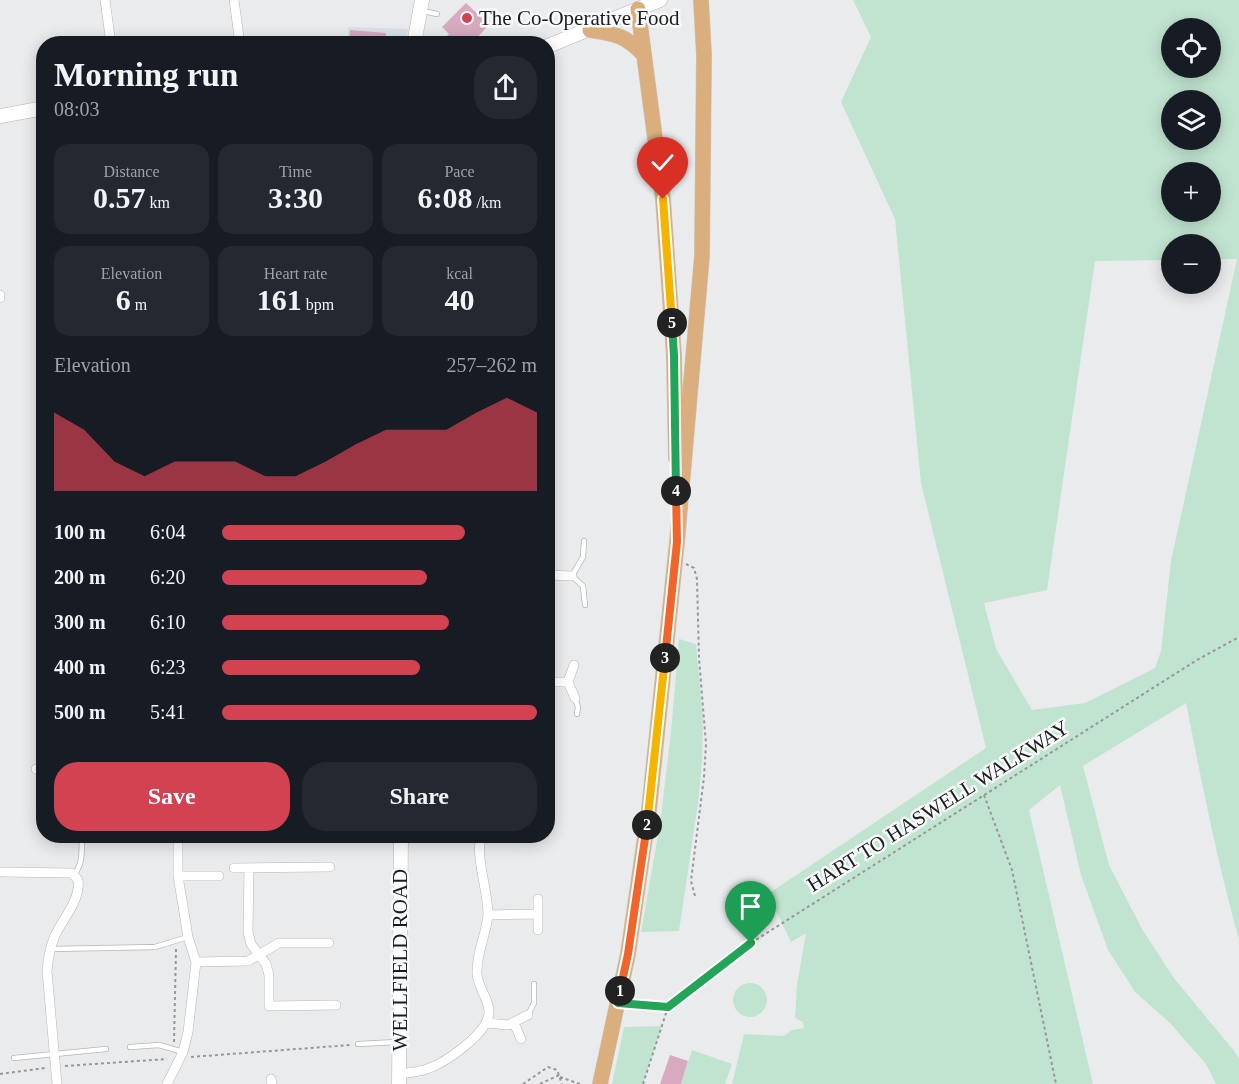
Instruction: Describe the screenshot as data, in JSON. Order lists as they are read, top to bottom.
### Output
{
  "streets": {
    "street": ["WELLFIELD ROAD"],
    "path": ["HART TO HASWELL WALKWAY"]
  },
  "places": ["The Co-Operative Food"],
  "page": {
    "map_buttons": ["+", "−"],
    "heading": ["Morning run", "08:03"],
    "stats": [
      ["Distance", "0.57 km"],
      ["Time", "3:30"],
      ["Pace", "6:08 /km"],
      ["Elevation", "6 m"],
      ["Heart rate", "161 bpm"],
      ["kcal", "40"]
    ],
    "pins": [
      "5",
      "4",
      "3",
      "2",
      "1"
    ],
    "chart": ["Elevation", "257–262 m"],
    "list": [
      {
        "name": "100 m",
        "note": "6:04"
      },
      {
        "name": "200 m",
        "note": "6:20"
      },
      {
        "name": "300 m",
        "note": "6:10"
      },
      {
        "name": "400 m",
        "note": "6:23"
      },
      {
        "name": "500 m",
        "note": "5:41"
      }
    ],
    "buttons": ["Save", "Share"]
  }
}
